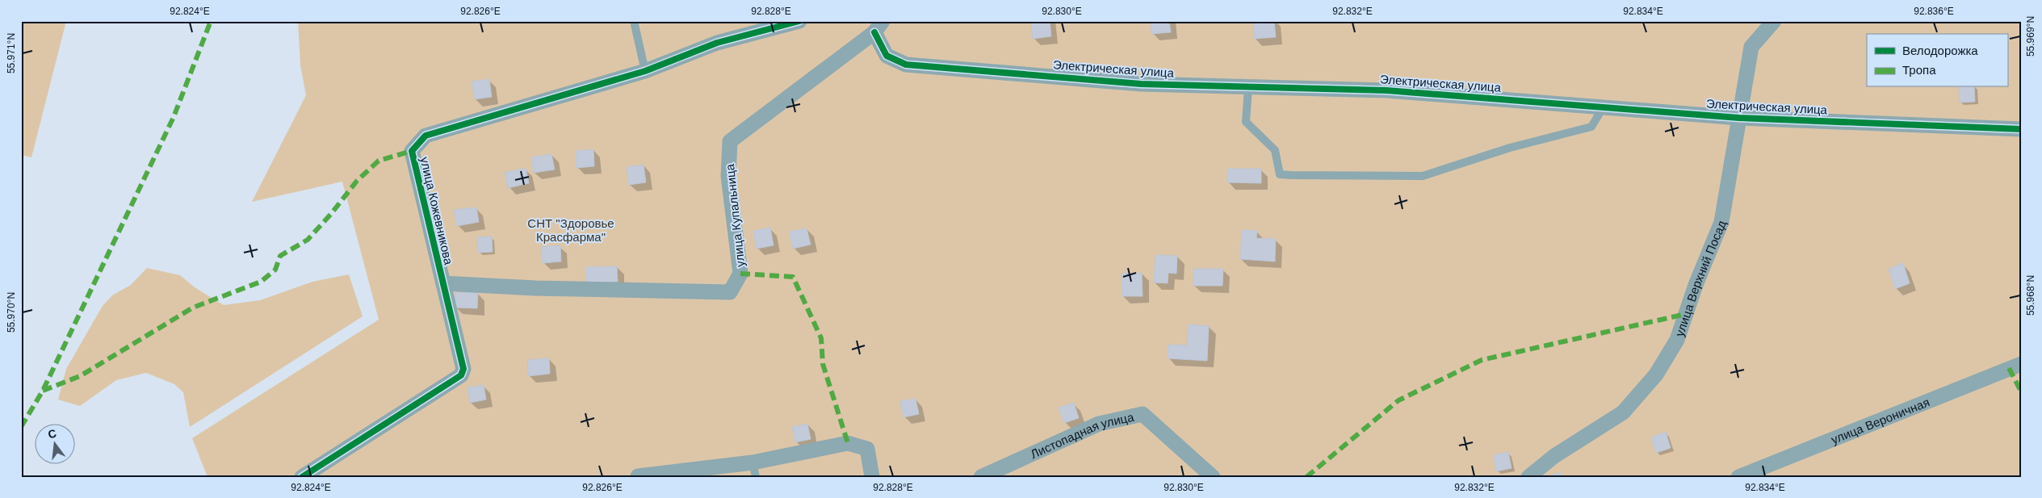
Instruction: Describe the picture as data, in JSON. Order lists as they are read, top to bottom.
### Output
{
  "streets": {
    "street": [
      "Электрическая улица",
      "улица Кожевникова",
      "улица Купальница",
      "улица Верхний Посад",
      "улица Вероничная",
      "Листопадная улица"
    ]
  },
  "crossings": [
    ["Электрическая улица", "улица Купальница"],
    ["Электрическая улица", "улица Верхний Посад"],
    ["улица Кожевникова", "улица Купальница"]
  ],
  "parks": ["СНТ \"Здоровье Красфарма\""],
  "legend": ["Велодорожка", "Тропа"],
  "north": "top",
  "coordinates": [
    "92.824°E",
    "92.826°E",
    "92.828°E",
    "92.830°E",
    "92.832°E",
    "92.834°E",
    "92.836°E",
    "55.969°N",
    "55.971°N",
    "55.968°N",
    "55.970°N"
  ]
}
